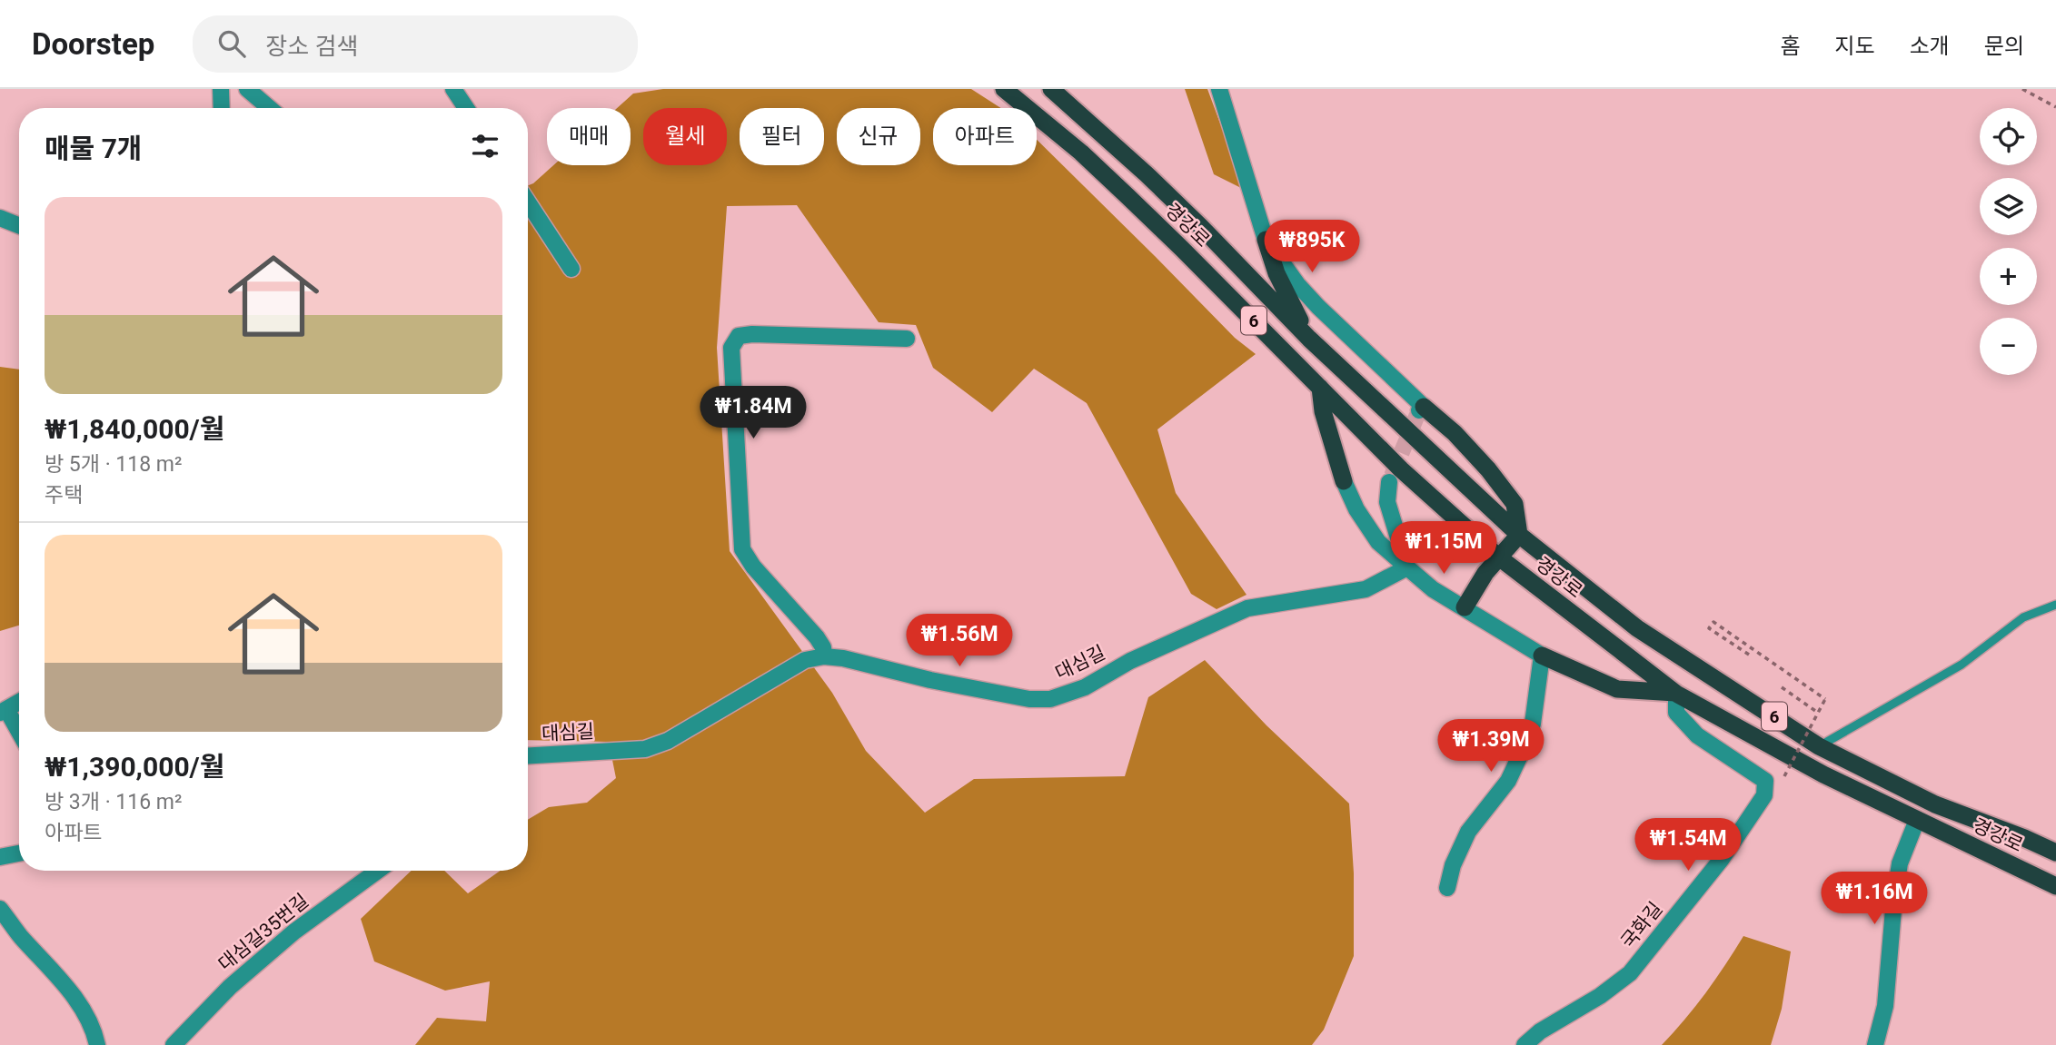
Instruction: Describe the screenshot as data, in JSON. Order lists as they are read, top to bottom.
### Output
{
  "streets": {
    "highway": ["경강로", "6"],
    "street": ["대심길", "국화길", "대심길35번길"]
  },
  "crossings": [
    ["경강로", "국화길"]
  ],
  "page": {
    "header": "Doorstep",
    "search": "장소 검색",
    "nav": [
      "홈",
      "지도",
      "소개",
      "문의"
    ],
    "map_buttons": ["+", "−"],
    "chip": [
      "매매",
      "월세",
      "필터",
      "신규",
      "아파트"
    ],
    "heading": "매물 7개",
    "list": [
      {
        "name": "₩1,840,000/월",
        "note": "방 5개 · 118 m² · 주택"
      },
      {
        "name": "₩1,390,000/월",
        "note": "방 3개 · 116 m² · 아파트"
      }
    ],
    "price": [
      "₩895K",
      "₩1.84M",
      "₩1.15M",
      "₩1.56M",
      "₩1.39M",
      "₩1.54M",
      "₩1.16M"
    ]
  }
}
